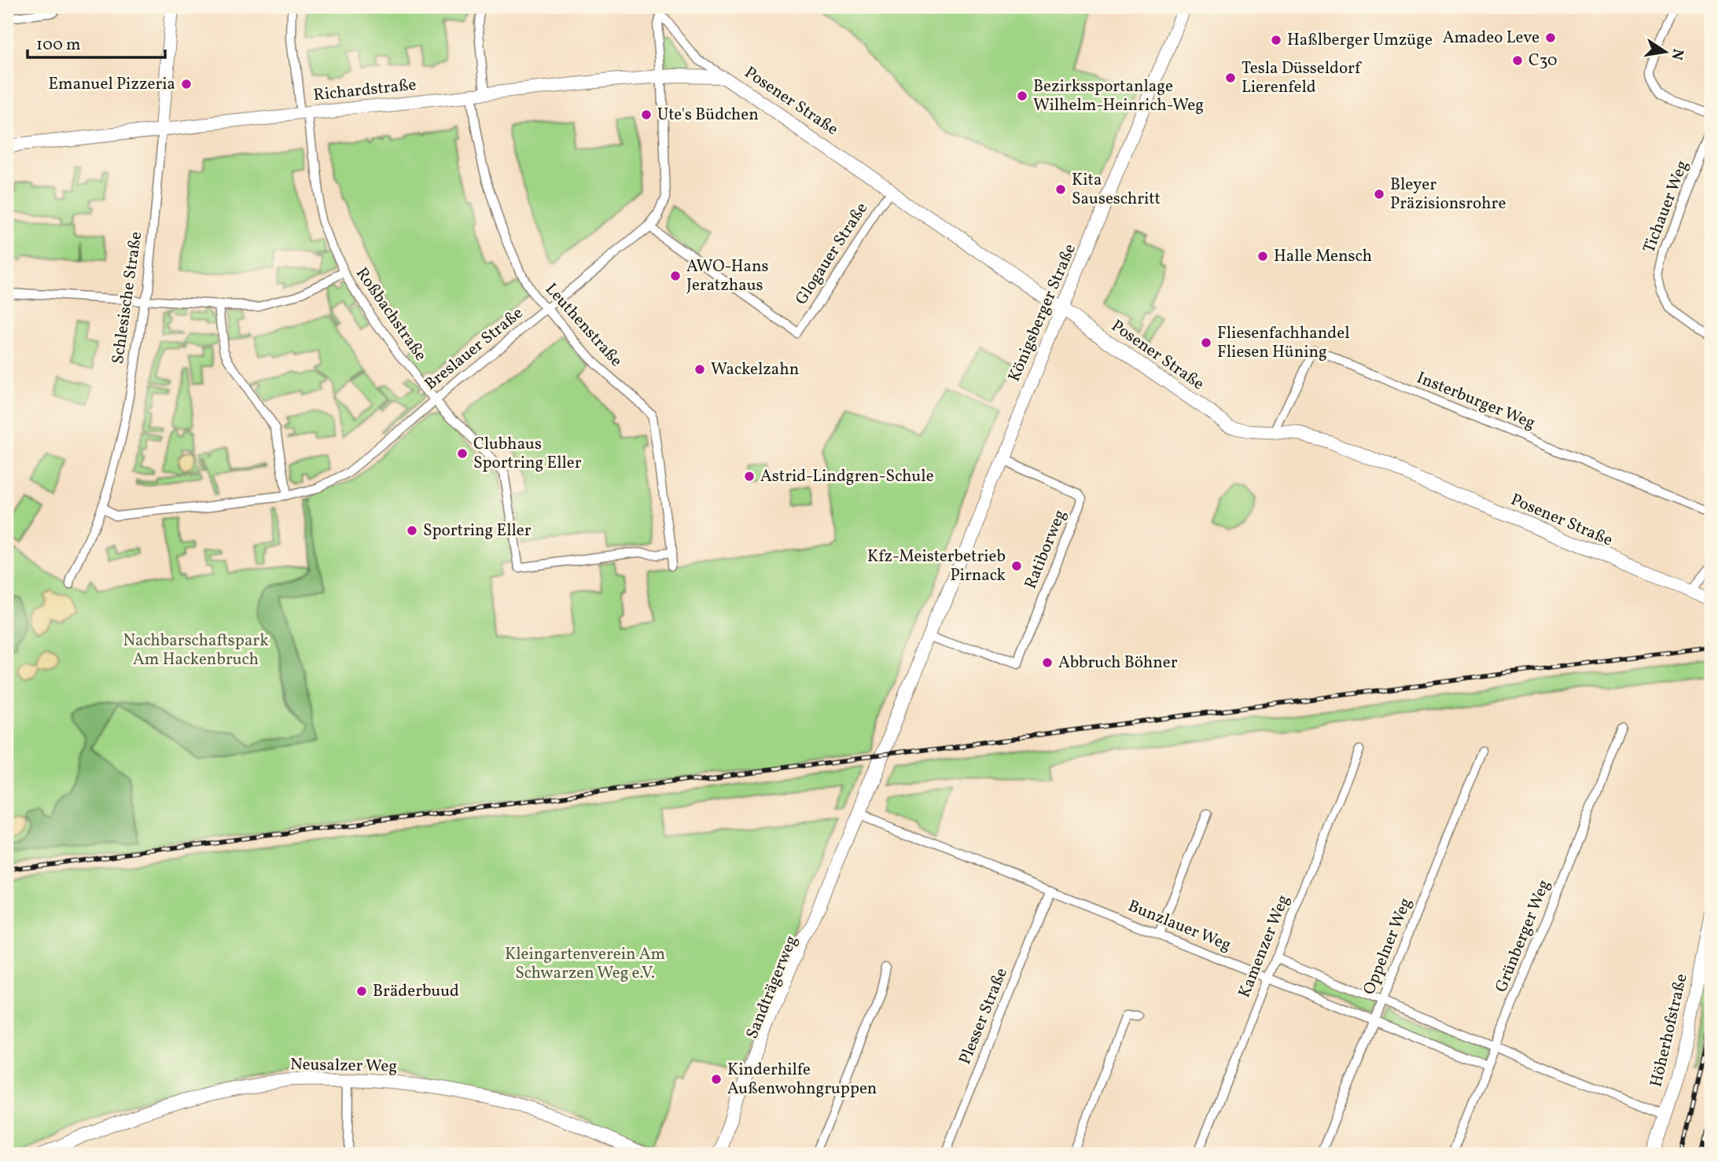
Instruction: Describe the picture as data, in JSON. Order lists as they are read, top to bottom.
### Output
{
  "streets": {
    "street": [
      "Richardstraße",
      "Posener Straße",
      "Tichauer Weg",
      "Glogauer Straße",
      "Schlesische Straße",
      "Königsberger Straße",
      "Roßbachstraße",
      "Leuthenstraße",
      "Breslauer Straße",
      "Insterburger Weg",
      "Ratiborweg",
      "Bunzlauer Weg",
      "Grünberger Weg",
      "Kamenzer Weg",
      "Oppelner Weg",
      "Sandträgerweg",
      "Plesser Straße",
      "Höherhofstraße",
      "Neusalzer Weg"
    ]
  },
  "crossings": [
    ["Richardstraße", "Posener Straße"],
    ["Richardstraße", "Schlesische Straße"],
    ["Richardstraße", "Roßbachstraße"],
    ["Richardstraße", "Leuthenstraße"],
    ["Richardstraße", "Breslauer Straße"],
    ["Posener Straße", "Glogauer Straße"],
    ["Posener Straße", "Königsberger Straße"],
    ["Posener Straße", "Breslauer Straße"],
    ["Posener Straße", "Insterburger Weg"],
    ["Glogauer Straße", "Breslauer Straße"],
    ["Schlesische Straße", "Breslauer Straße"],
    ["Königsberger Straße", "Ratiborweg"],
    ["Königsberger Straße", "Sandträgerweg"],
    ["Roßbachstraße", "Leuthenstraße"],
    ["Roßbachstraße", "Breslauer Straße"],
    ["Leuthenstraße", "Breslauer Straße"],
    ["Bunzlauer Weg", "Grünberger Weg"],
    ["Bunzlauer Weg", "Kamenzer Weg"],
    ["Bunzlauer Weg", "Oppelner Weg"],
    ["Bunzlauer Weg", "Sandträgerweg"],
    ["Bunzlauer Weg", "Plesser Straße"]
  ],
  "parks": ["Nachbarschaftspark Am Hackenbruch", "Kleingartenverein Am Schwarzen Weg e.V."],
  "places": [
    "Amadeo Leve",
    "Haßlberger Umzüge",
    "C30",
    "Tesla Düsseldorf Lierenfeld",
    "Emanuel Pizzeria",
    "Bezirkssportanlage Wilhelm-Heinrich-Weg",
    "Ute's Büdchen",
    "Kita Sauseschritt",
    "Bleyer Präzisionsrohre",
    "Halle Mensch",
    "AWO-Hans Jeratzhaus",
    "Fliesenfachhandel Fliesen Hüning",
    "Wackelzahn",
    "Clubhaus Sportring Eller",
    "Astrid-Lindgren-Schule",
    "Sportring Eller",
    "Kfz-Meisterbetrieb Pirnack",
    "Abbruch Böhner",
    "Bräderbuud",
    "Kinderhilfe Außenwohngruppen"
  ],
  "scale_bar": "100 m",
  "north": "right"
}
